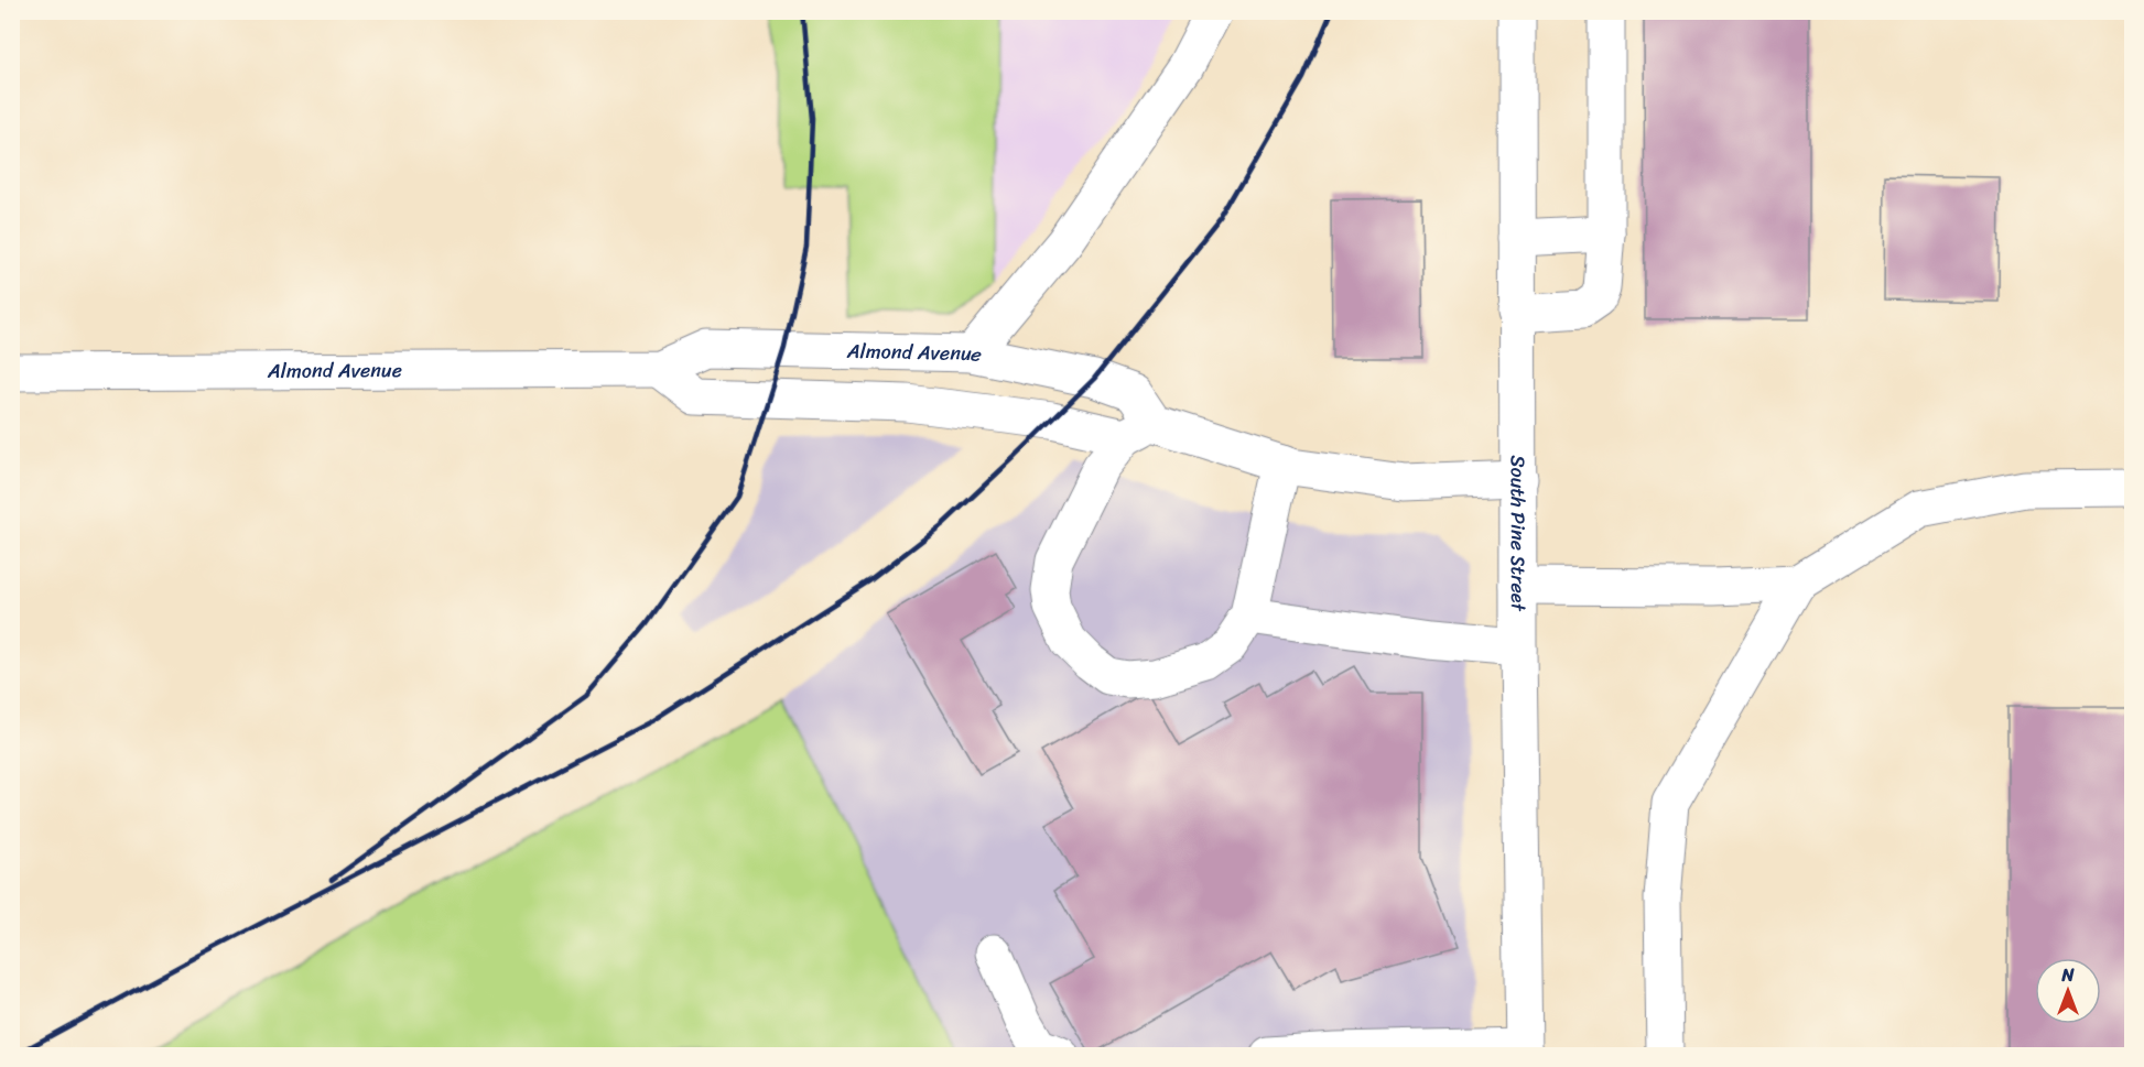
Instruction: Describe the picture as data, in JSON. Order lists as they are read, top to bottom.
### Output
{
  "streets": {
    "street": ["Almond Avenue", "South Pine Street"]
  },
  "north": "top"
}
